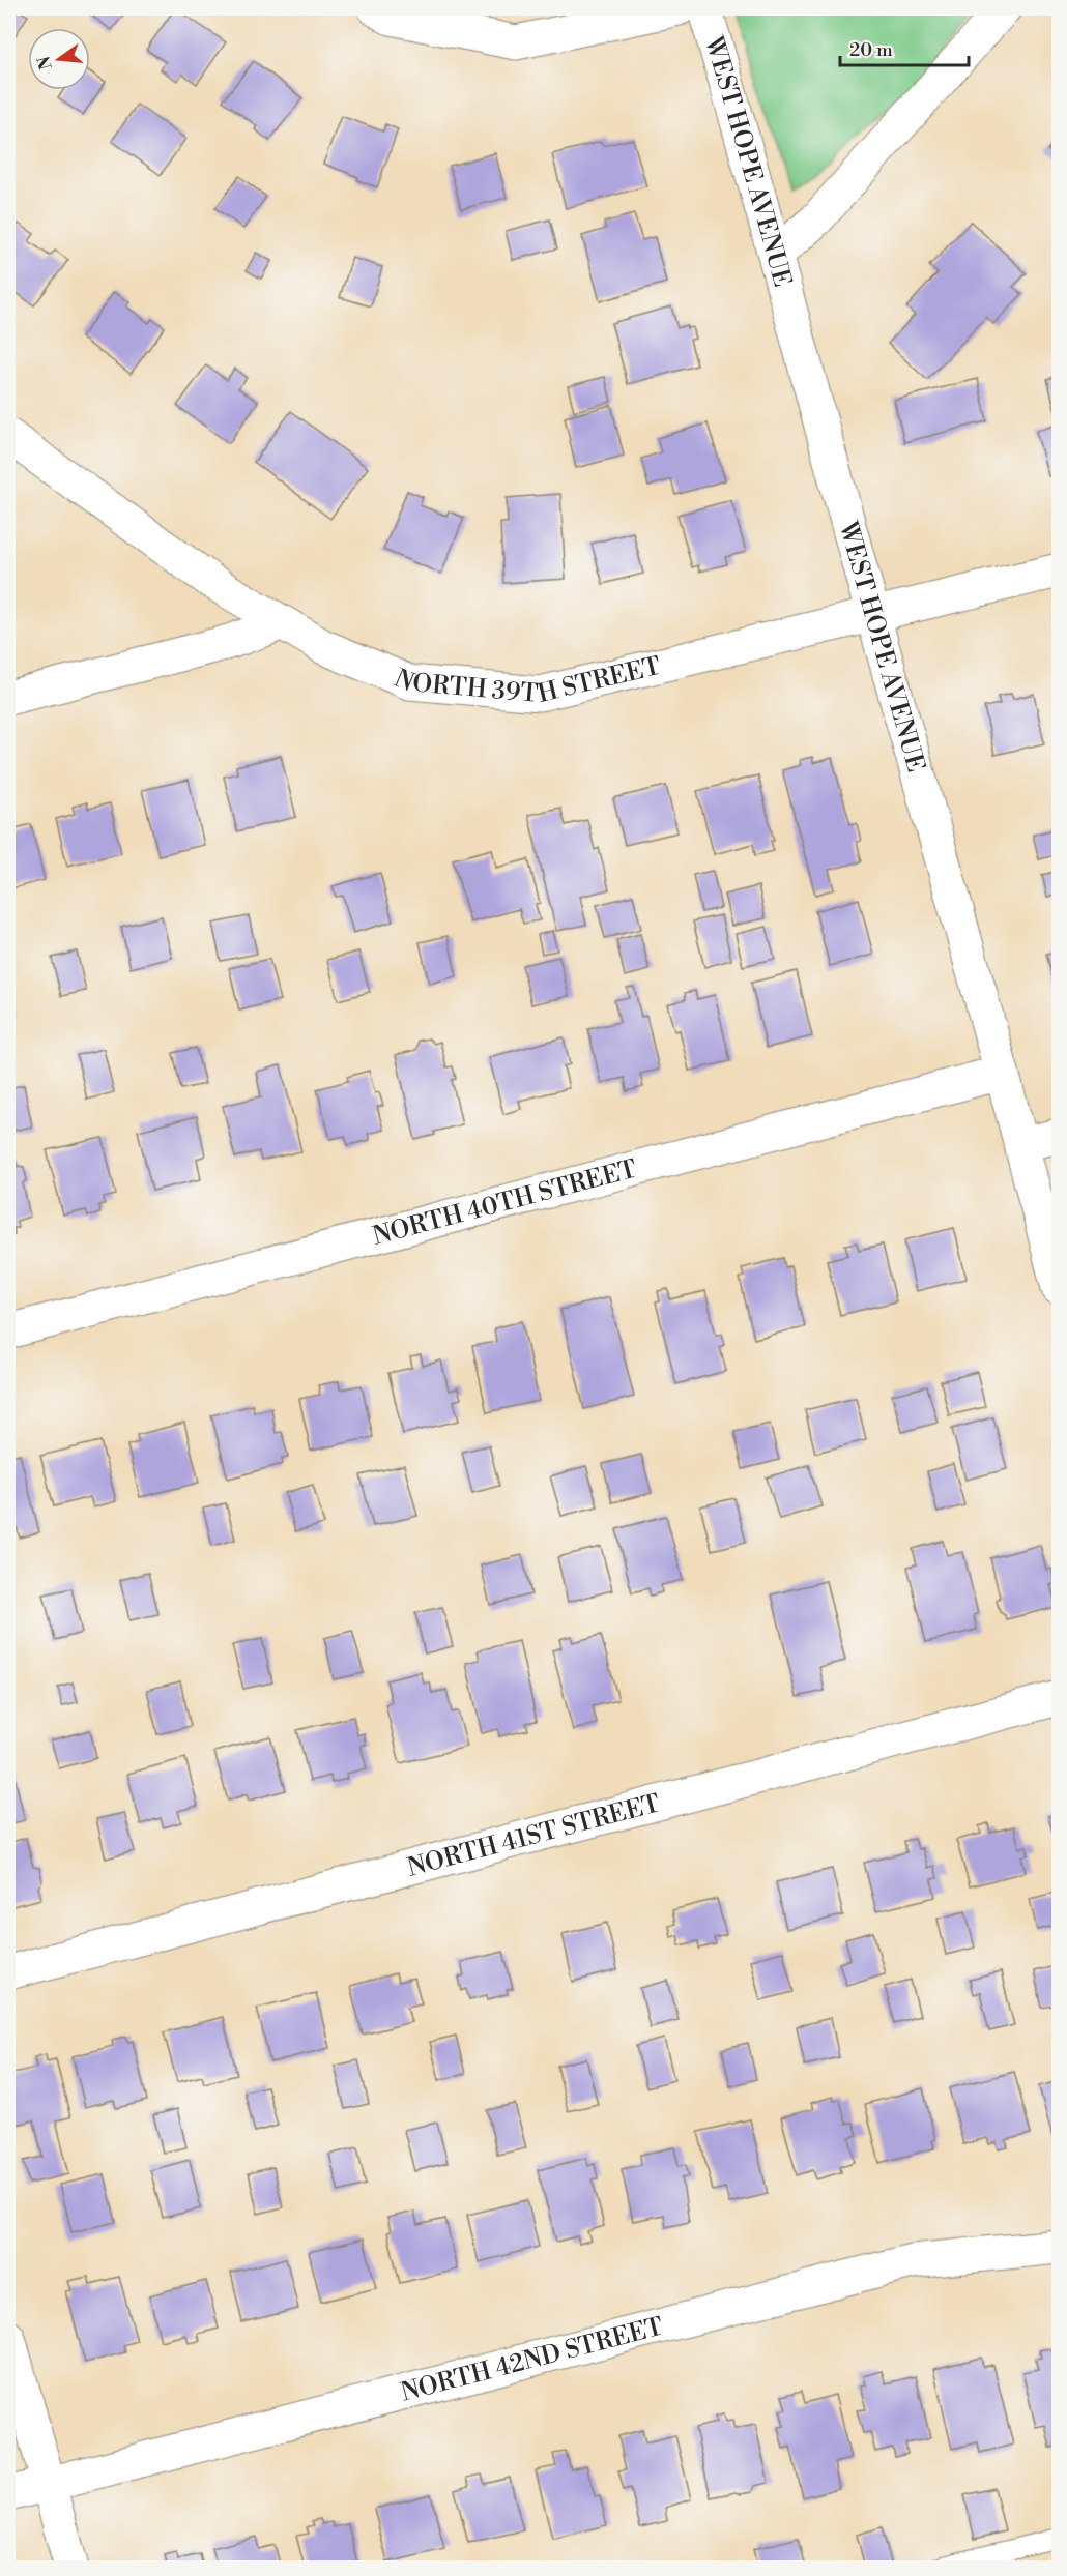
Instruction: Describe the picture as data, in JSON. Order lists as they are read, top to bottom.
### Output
{
  "streets": {
    "street": [
      "WEST HOPE AVENUE",
      "NORTH 39TH STREET",
      "NORTH 40TH STREET",
      "NORTH 41ST STREET",
      "NORTH 42ND STREET"
    ]
  },
  "crossings": [
    ["WEST HOPE AVENUE", "NORTH 39TH STREET"],
    ["WEST HOPE AVENUE", "NORTH 40TH STREET"]
  ],
  "scale_bar": "20 m",
  "north": "left"
}
